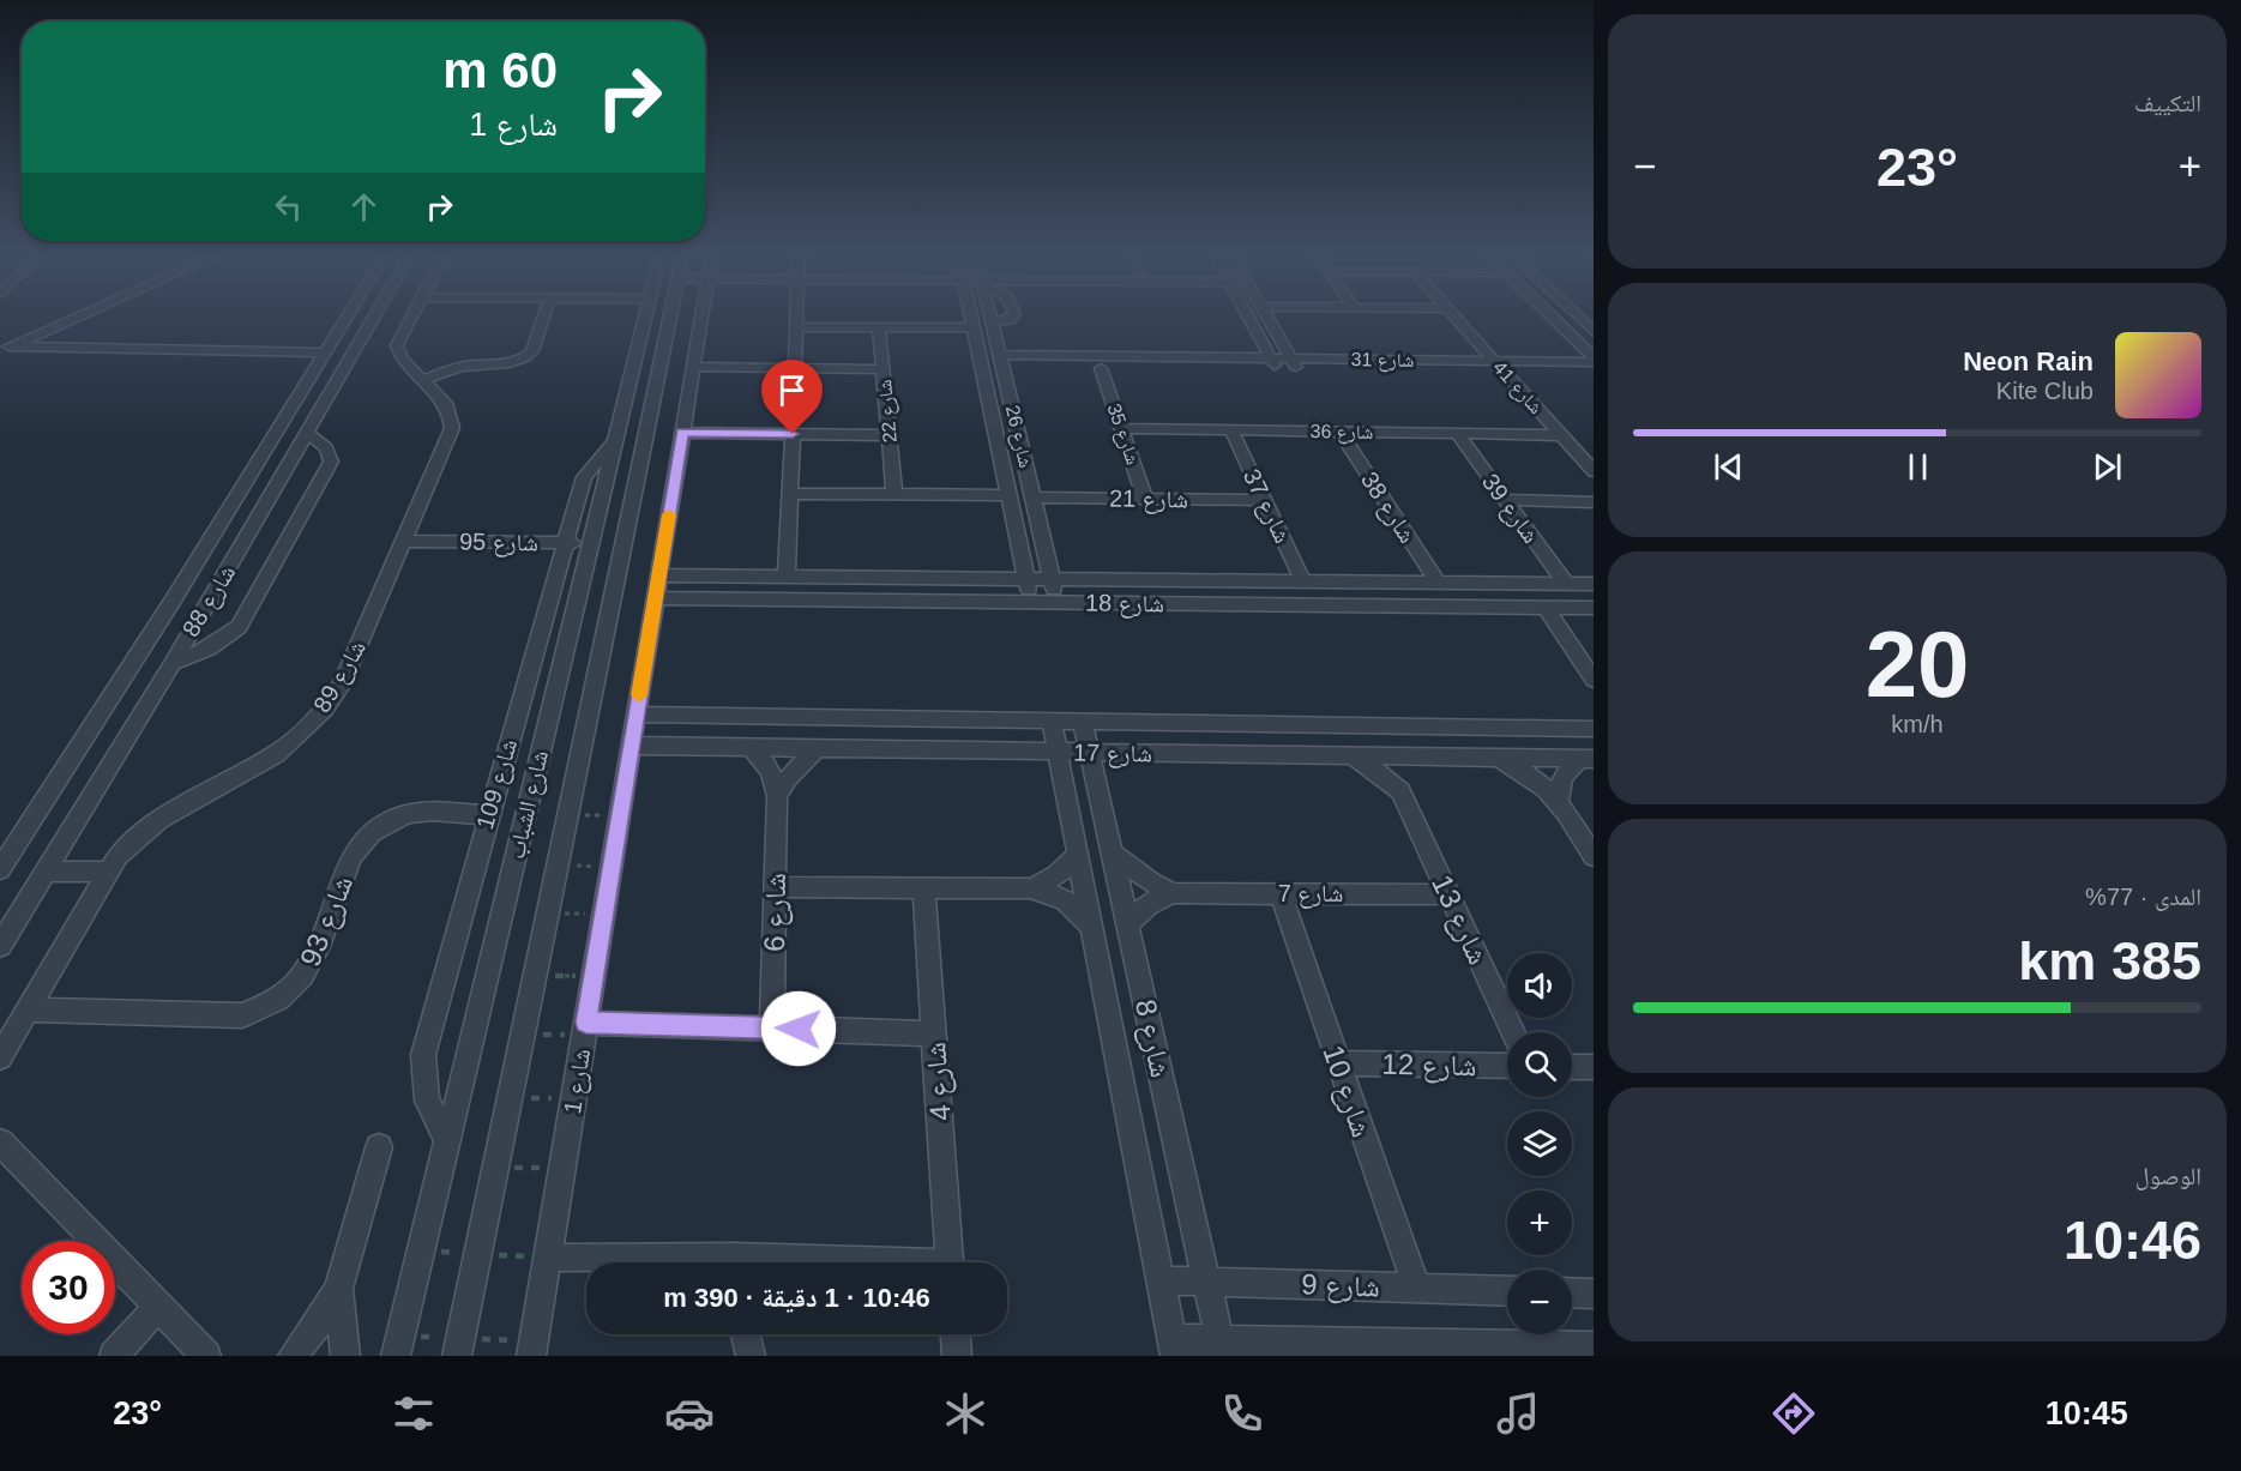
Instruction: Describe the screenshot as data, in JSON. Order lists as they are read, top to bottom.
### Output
{
  "streets": {
    "street": [
      "شارع 31",
      "شارع 41",
      "شارع 22",
      "شارع 36",
      "شارع 35",
      "شارع 26",
      "شارع 21",
      "شارع 37",
      "شارع 38",
      "شارع 39",
      "شارع 95",
      "شارع 88",
      "شارع 18",
      "شارع 89",
      "شارع 17",
      "شارع 109",
      "شارع الشباب",
      "شارع 7",
      "شارع 6",
      "شارع 13",
      "شارع 93",
      "شارع 8",
      "شارع 12",
      "شارع 1",
      "شارع 4",
      "شارع 10",
      "شارع 9"
    ]
  },
  "crossings": [
    ["شارع 31", "شارع 41"],
    ["شارع 31", "شارع 35"],
    ["شارع 31", "شارع 26"],
    ["شارع 41", "شارع 36"],
    ["شارع 36", "شارع 35"],
    ["شارع 36", "شارع 37"],
    ["شارع 36", "شارع 38"],
    ["شارع 36", "شارع 39"],
    ["شارع 35", "شارع 21"],
    ["شارع 26", "شارع 21"],
    ["شارع 26", "شارع 18"],
    ["شارع 21", "شارع 37"],
    ["شارع 37", "شارع 18"],
    ["شارع 38", "شارع 18"],
    ["شارع 39", "شارع 18"],
    ["شارع 95", "شارع 89"],
    ["شارع 95", "شارع 109"],
    ["شارع 95", "شارع الشباب"],
    ["شارع 18", "شارع 1"],
    ["شارع 89", "شارع 93"],
    ["شارع 17", "شارع 6"],
    ["شارع 17", "شارع 13"],
    ["شارع 17", "شارع 8"],
    ["شارع 17", "شارع 1"],
    ["شارع 109", "شارع الشباب"],
    ["شارع 109", "شارع 93"],
    ["شارع 7", "شارع 13"],
    ["شارع 7", "شارع 8"],
    ["شارع 7", "شارع 10"],
    ["شارع 8", "شارع 9"],
    ["شارع 12", "شارع 10"],
    ["شارع 10", "شارع 9"]
  ],
  "page": {
    "tile": [
      "التكييف",
      ["20", "km/h"],
      ["المدى · 77%", "385 km"],
      ["الوصول", "10:46"]
    ],
    "turn": ["60 m", "شارع 1"],
    "heat": ["−", "23°", "+"],
    "song": ["Neon Rain", "Kite Club"],
    "map_buttons": ["+", "−"],
    "limit": "30",
    "trip": "10:46 · 1 دقيقة · 390 m",
    "tabs": ["10:45", "23°"]
  }
}
